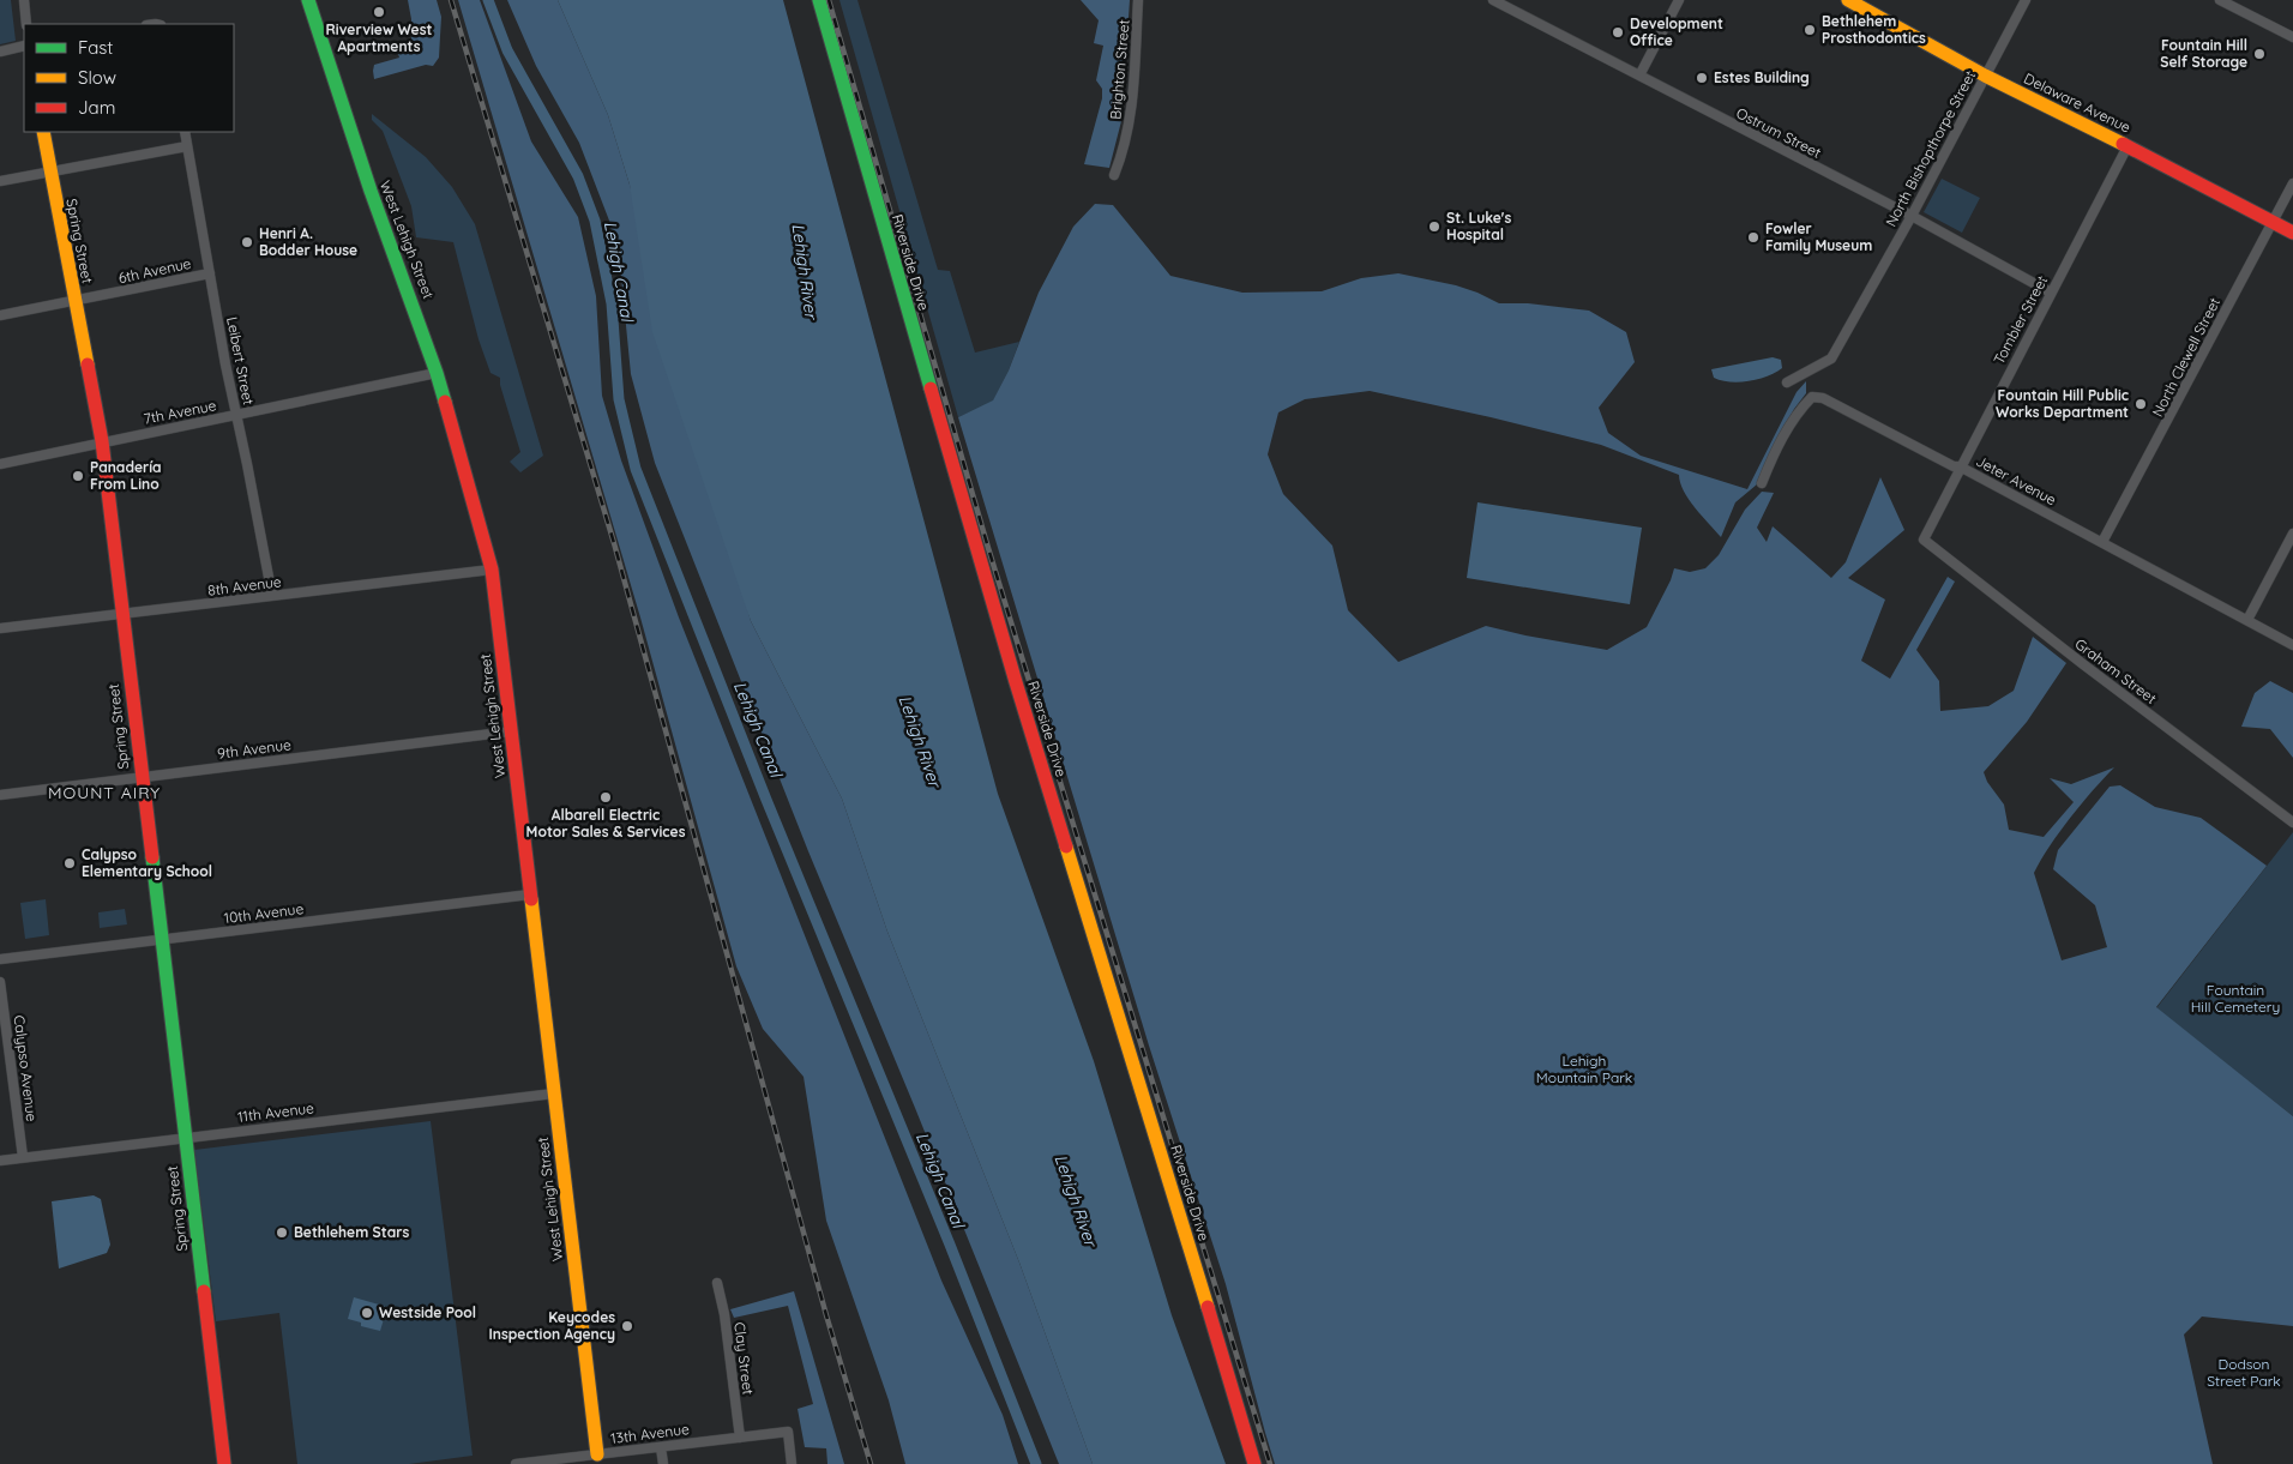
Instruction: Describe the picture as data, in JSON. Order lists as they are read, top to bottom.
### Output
{
  "streets": {
    "street": [
      "Brighton Street",
      "Delaware Avenue",
      "Ostrum Street",
      "North Bishopthorpe Street",
      "West Lehigh Street",
      "Spring Street",
      "Riverside Drive",
      "6th Avenue",
      "Tombler Street",
      "North Clewell Street",
      "Leibert Street",
      "7th Avenue",
      "Jeter Avenue",
      "8th Avenue",
      "Graham Street",
      "9th Avenue",
      "10th Avenue",
      "Calypso Avenue",
      "11th Avenue",
      "Clay Street",
      "13th Avenue"
    ]
  },
  "crossings": [
    ["Delaware Avenue", "North Bishopthorpe Street"],
    ["Delaware Avenue", "Tombler Street"],
    ["Delaware Avenue", "North Clewell Street"],
    ["Ostrum Street", "North Bishopthorpe Street"],
    ["Ostrum Street", "Tombler Street"],
    ["West Lehigh Street", "7th Avenue"],
    ["West Lehigh Street", "8th Avenue"],
    ["West Lehigh Street", "9th Avenue"],
    ["West Lehigh Street", "10th Avenue"],
    ["West Lehigh Street", "11th Avenue"],
    ["West Lehigh Street", "13th Avenue"],
    ["Spring Street", "6th Avenue"],
    ["Spring Street", "7th Avenue"],
    ["Spring Street", "8th Avenue"],
    ["Spring Street", "9th Avenue"],
    ["Spring Street", "10th Avenue"],
    ["Spring Street", "11th Avenue"],
    ["6th Avenue", "Leibert Street"],
    ["Tombler Street", "Jeter Avenue"],
    ["Tombler Street", "Graham Street"],
    ["North Clewell Street", "Jeter Avenue"],
    ["Leibert Street", "7th Avenue"],
    ["Leibert Street", "8th Avenue"],
    ["Calypso Avenue", "11th Avenue"],
    ["Clay Street", "13th Avenue"]
  ],
  "districts": ["MOUNT AIRY"],
  "water": ["Lehigh Canal", "Lehigh River"],
  "parks": ["Fountain Hill Cemetery", "Lehigh Mountain Park", "Dodson Street Park"],
  "places": [
    "Riverview West Apartments",
    "Bethlehem Prosthodontics",
    "Development Office",
    "Fountain Hill Self Storage",
    "Estes Building",
    "St. Luke's Hospital",
    "Fowler Family Museum",
    "Henri A. Bodder House",
    "Fountain Hill Public Works Department",
    "Panadería From Lino",
    "Albarell Electric Motor Sales & Services",
    "Calypso Elementary School",
    "Bethlehem Stars",
    "Westside Pool",
    "Keycodes Inspection Agency"
  ],
  "legend": ["Fast", "Slow", "Jam"]
}
